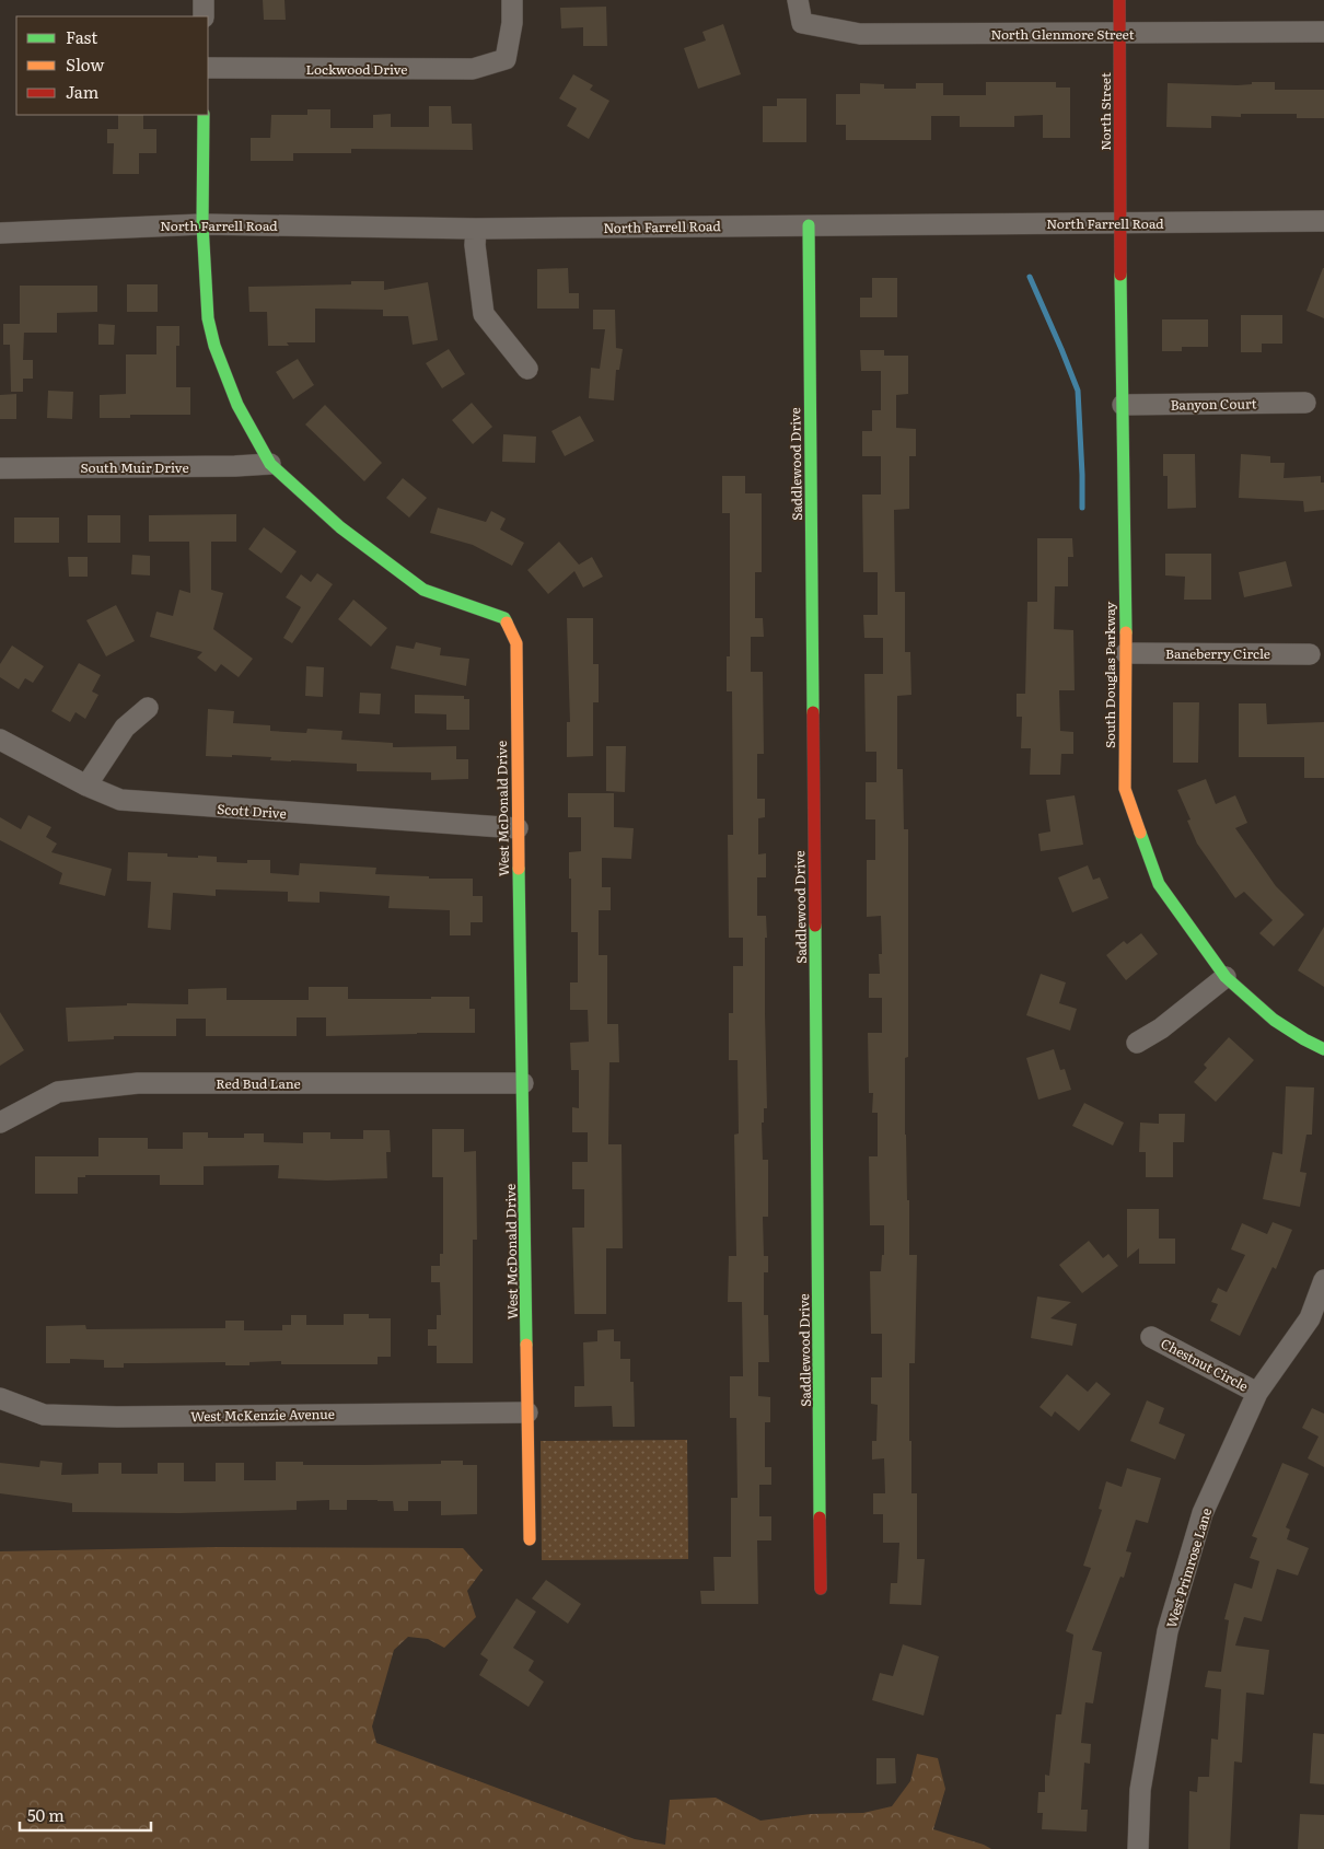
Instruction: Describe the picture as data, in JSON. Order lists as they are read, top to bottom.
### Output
{
  "streets": {
    "street": [
      "North Glenmore Street",
      "Lockwood Drive",
      "North Street",
      "North Farrell Road",
      "Banyon Court",
      "Saddlewood Drive",
      "South Muir Drive",
      "Baneberry Circle",
      "South Douglas Parkway",
      "West McDonald Drive",
      "Scott Drive",
      "Red Bud Lane",
      "Chestnut Circle",
      "West McKenzie Avenue",
      "West Primrose Lane"
    ]
  },
  "crossings": [
    ["North Glenmore Street", "North Street"],
    ["North Street", "North Farrell Road"],
    ["North Street", "South Douglas Parkway"],
    ["North Farrell Road", "Saddlewood Drive"],
    ["North Farrell Road", "South Douglas Parkway"],
    ["North Farrell Road", "West McDonald Drive"],
    ["Banyon Court", "South Douglas Parkway"],
    ["South Muir Drive", "West McDonald Drive"],
    ["Baneberry Circle", "South Douglas Parkway"],
    ["West McDonald Drive", "Scott Drive"],
    ["West McDonald Drive", "Red Bud Lane"],
    ["West McDonald Drive", "West McKenzie Avenue"],
    ["Chestnut Circle", "West Primrose Lane"]
  ],
  "legend": ["Fast", "Slow", "Jam"],
  "scale_bar": "50 m"
}
